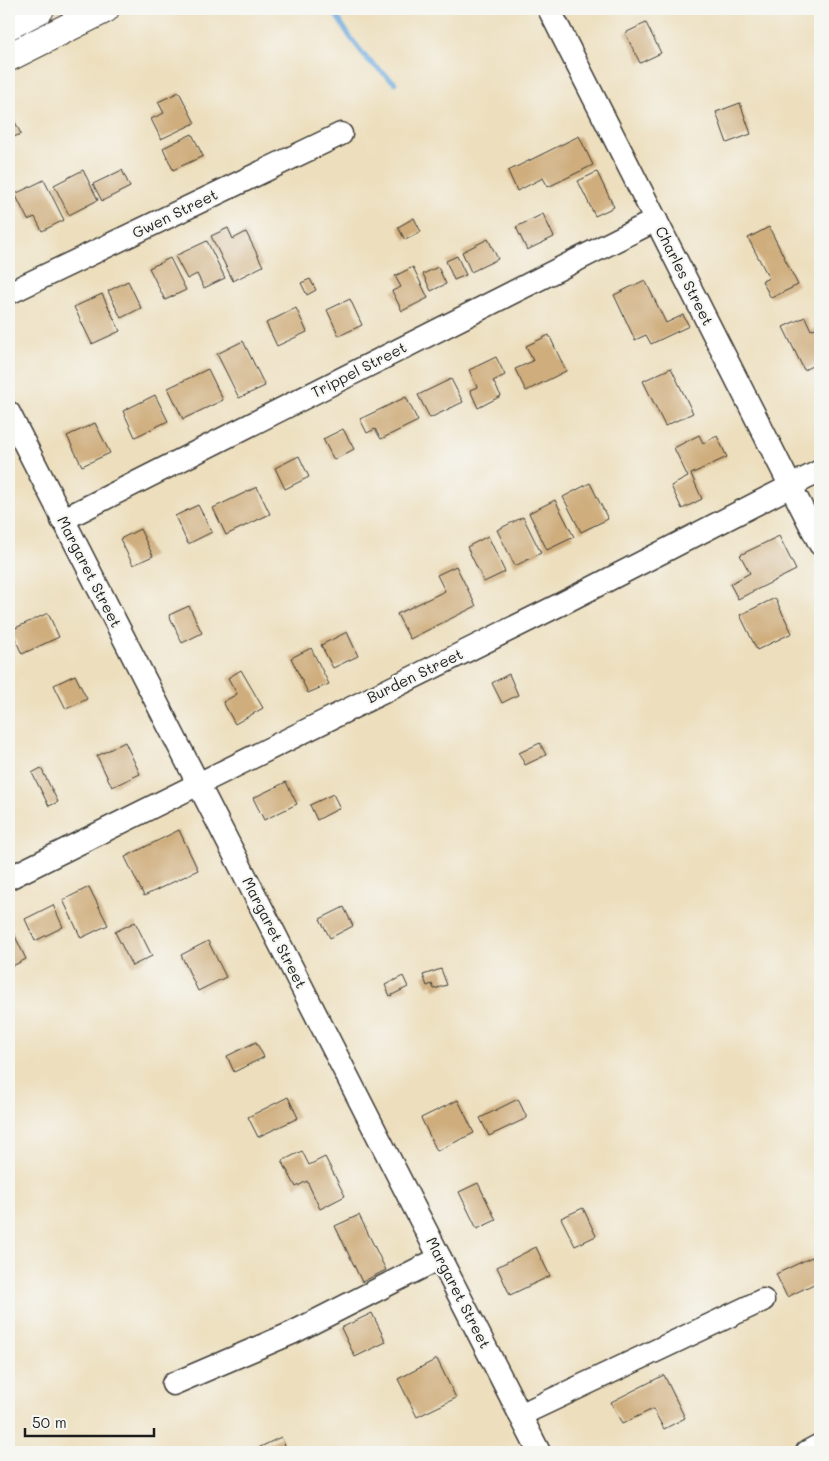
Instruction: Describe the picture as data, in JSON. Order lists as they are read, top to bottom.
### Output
{
  "streets": {
    "street": [
      "Gwen Street",
      "Charles Street",
      "Trippel Street",
      "Margaret Street",
      "Burden Street"
    ]
  },
  "crossings": [
    ["Charles Street", "Trippel Street"],
    ["Charles Street", "Burden Street"],
    ["Trippel Street", "Margaret Street"],
    ["Margaret Street", "Burden Street"]
  ],
  "scale_bar": "50 m"
}
